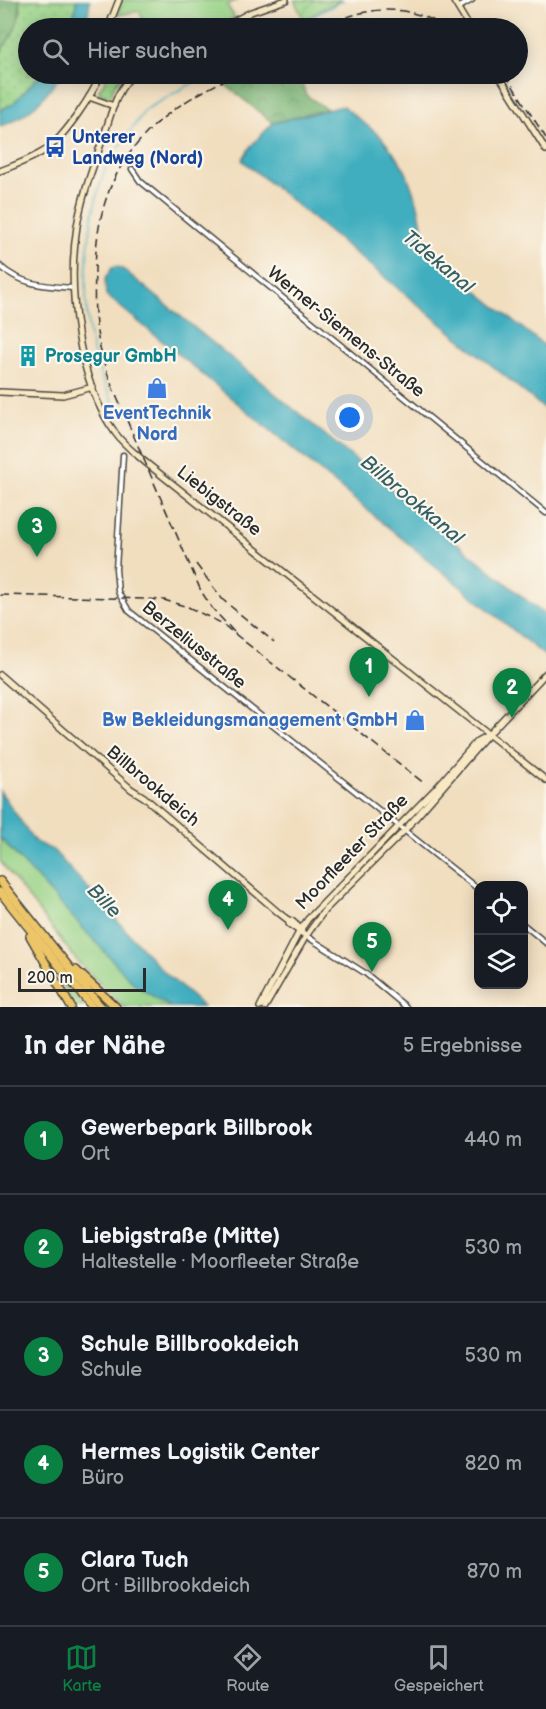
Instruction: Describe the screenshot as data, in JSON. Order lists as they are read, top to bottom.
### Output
{
  "streets": {
    "main road": ["Liebigstraße", "Billbrookdeich", "Moorfleeter Straße"],
    "street": ["Werner-Siemens-Straße", "Berzeliusstraße"]
  },
  "crossings": [
    ["Liebigstraße", "Moorfleeter Straße"],
    ["Berzeliusstraße", "Moorfleeter Straße"],
    ["Billbrookdeich", "Moorfleeter Straße"]
  ],
  "water": ["Tidekanal", "Billbrookkanal", "Bille"],
  "places": {
    "bus stop": ["Unterer Landweg (Nord)"],
    "building": ["Prosegur GmbH"],
    "shop": ["EventTechnik Nord", "Bw Bekleidungsmanagement GmbH"]
  },
  "scale_bar": "200 m",
  "page": {
    "search": "Hier suchen",
    "pins": [
      "3",
      "1",
      "2",
      "4",
      "5"
    ],
    "scale": "200 m",
    "heading": ["In der Nähe", "5 Ergebnisse"],
    "list": [
      {
        "mark": "1",
        "name": "Gewerbepark Billbrook",
        "note": "Ort",
        "value": "440 m"
      },
      {
        "mark": "2",
        "name": "Liebigstraße (Mitte)",
        "note": "Haltestelle · Moorfleeter Straße",
        "value": "530 m"
      },
      {
        "mark": "3",
        "name": "Schule Billbrookdeich",
        "note": "Schule",
        "value": "530 m"
      },
      {
        "mark": "4",
        "name": "Hermes Logistik Center",
        "note": "Büro",
        "value": "820 m"
      },
      {
        "mark": "5",
        "name": "Clara Tuch",
        "note": "Ort · Billbrookdeich",
        "value": "870 m"
      }
    ],
    "nav": ["Karte", "Route", "Gespeichert"]
  }
}
